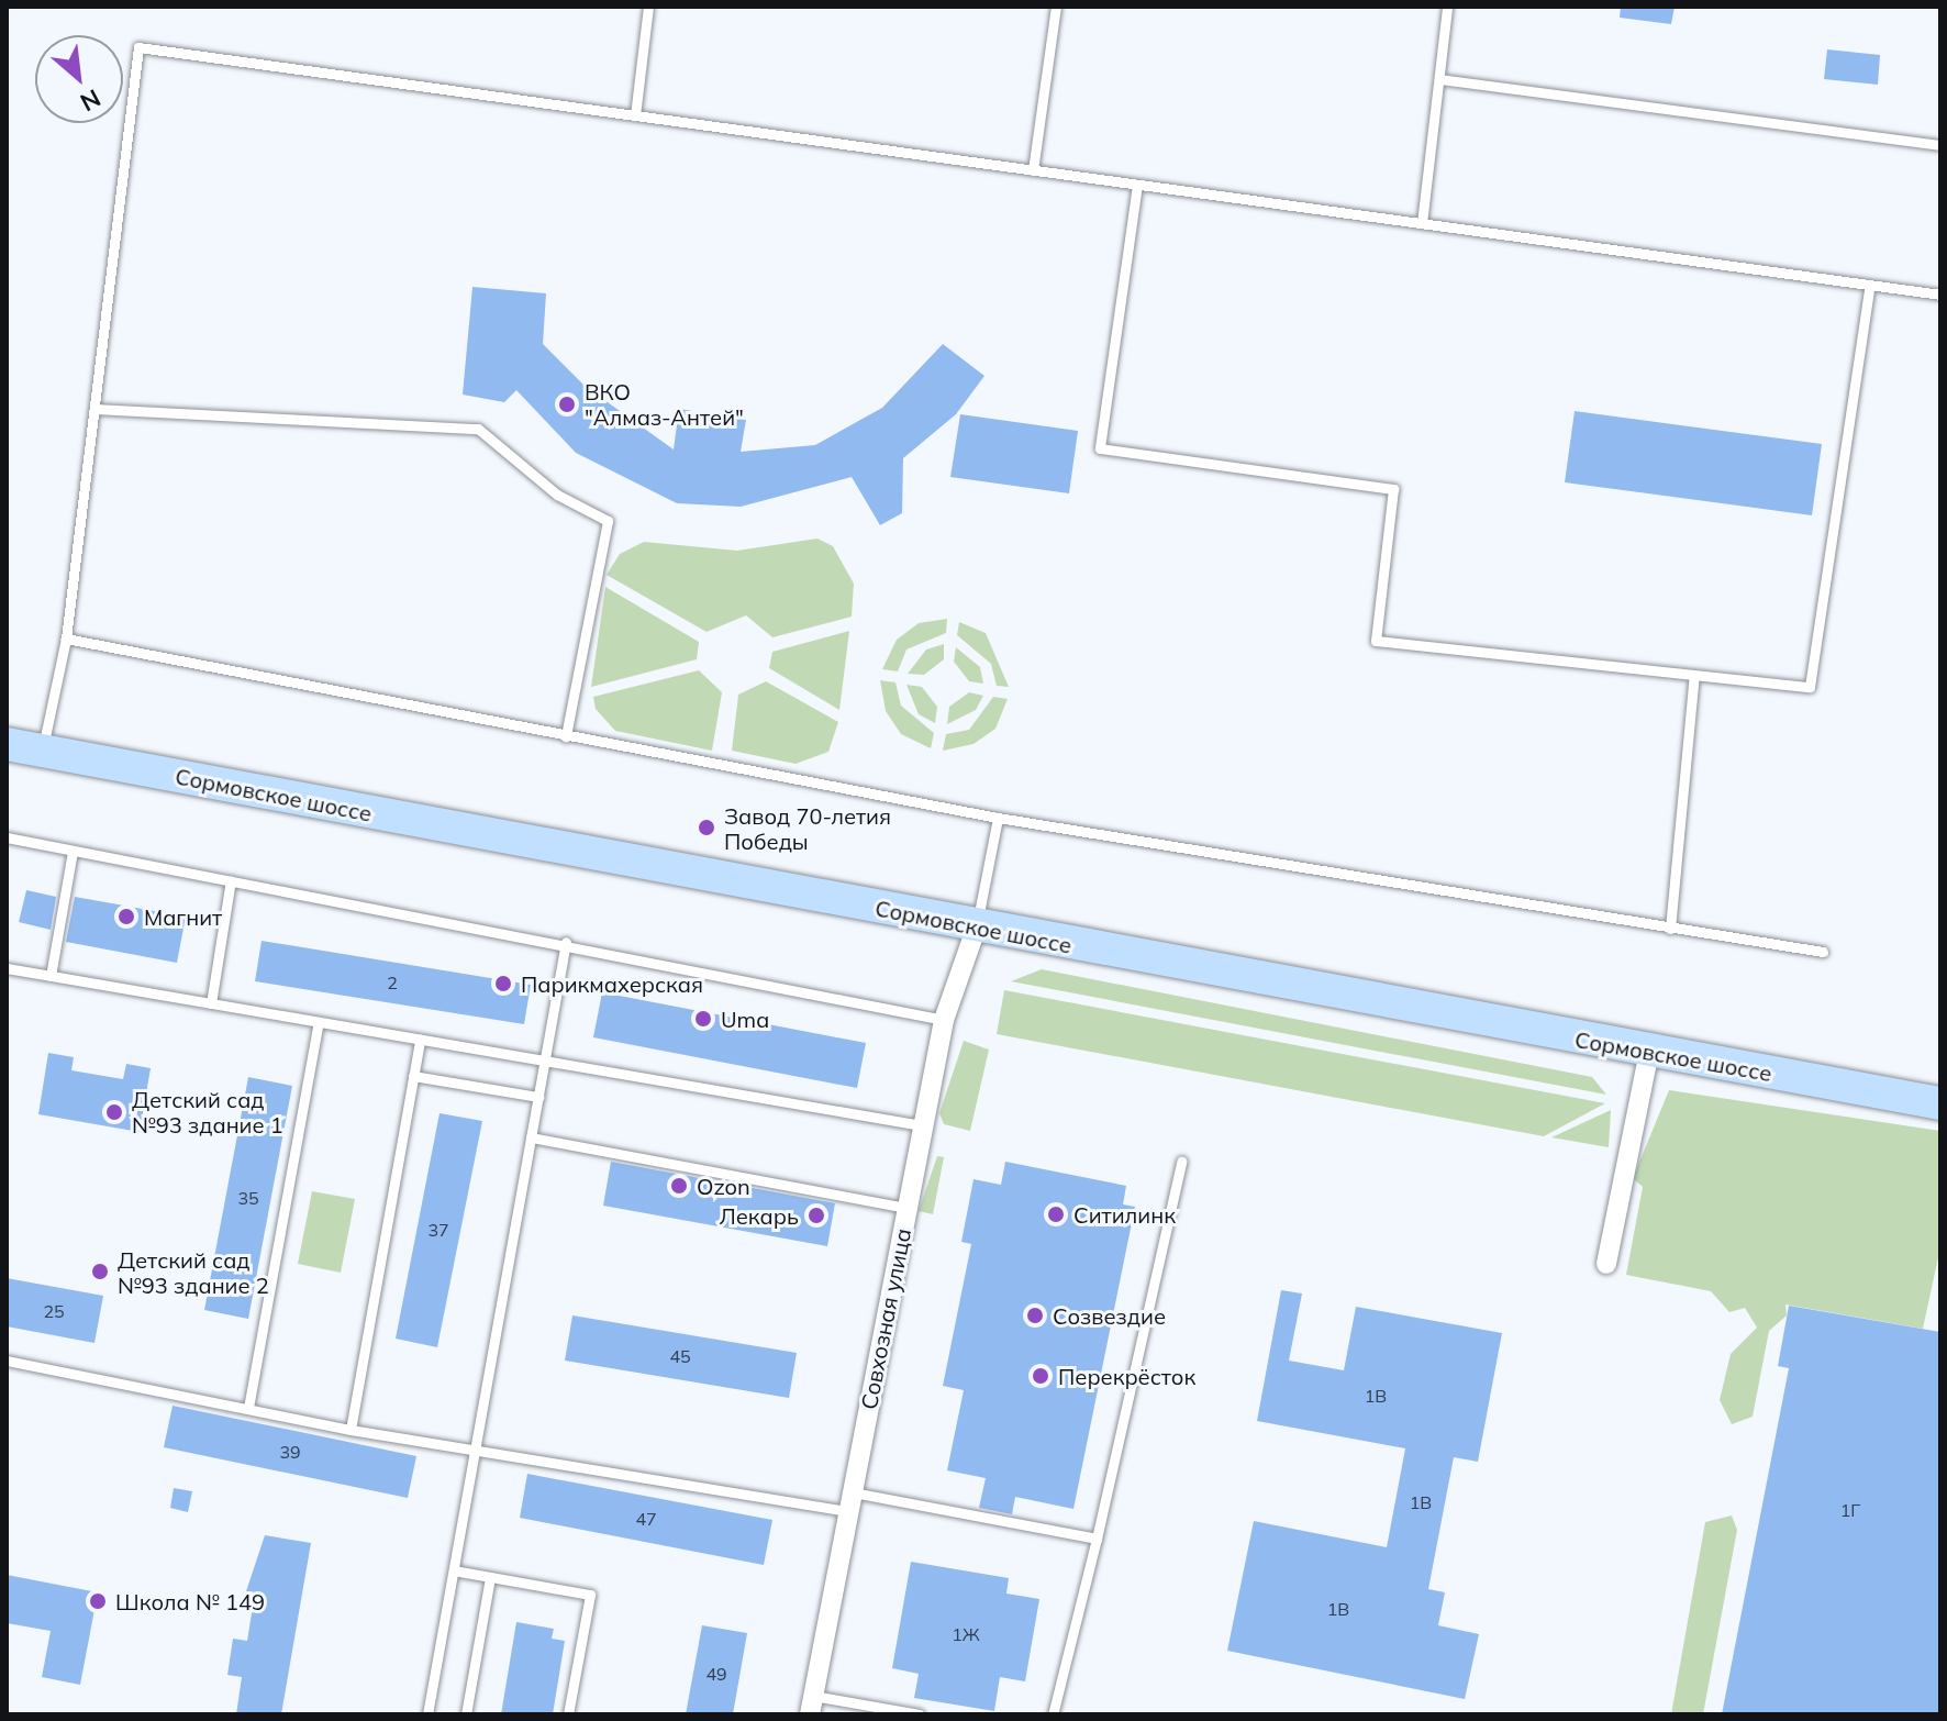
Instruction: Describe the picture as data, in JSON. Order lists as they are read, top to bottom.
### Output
{
  "streets": {
    "main road": ["Сормовское шоссе"],
    "street": ["Совхозная улица"]
  },
  "crossings": [
    ["Сормовское шоссе", "Совхозная улица"]
  ],
  "places": [
    "ВКО \"Алмаз-Антей\"",
    "Завод 70-летия Победы",
    "Магнит",
    "Парикмахерская",
    "Uma",
    "Детский сад №93 здание 1",
    "Ozon",
    "Ситилинк",
    "Лекарь",
    "Детский сад №93 здание 2",
    "Созвездие",
    "Перекрёсток",
    "Школа № 149"
  ],
  "house_numbers": [
    "2",
    "35",
    "37",
    "25",
    "45",
    "1В",
    "39",
    "1В",
    "1Г",
    "47",
    "1В",
    "1Ж",
    "49"
  ],
  "north": "bottom right"
}
